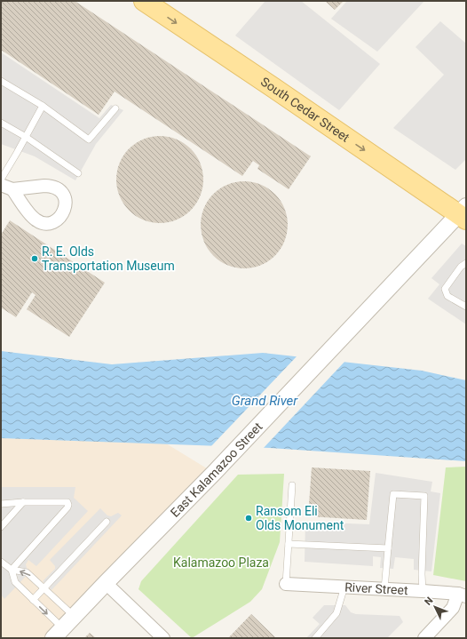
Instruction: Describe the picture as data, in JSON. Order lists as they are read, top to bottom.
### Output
{
  "streets": {
    "main road": ["South Cedar Street"],
    "street": ["East Kalamazoo Street", "River Street"]
  },
  "crossings": [
    ["South Cedar Street", "East Kalamazoo Street"]
  ],
  "one_way": ["South Cedar Street"],
  "water": ["Grand River"],
  "parks": ["Kalamazoo Plaza"],
  "places": ["R. E. Olds Transportation Museum", "Ransom Eli Olds Monument"],
  "north": "top left"
}
